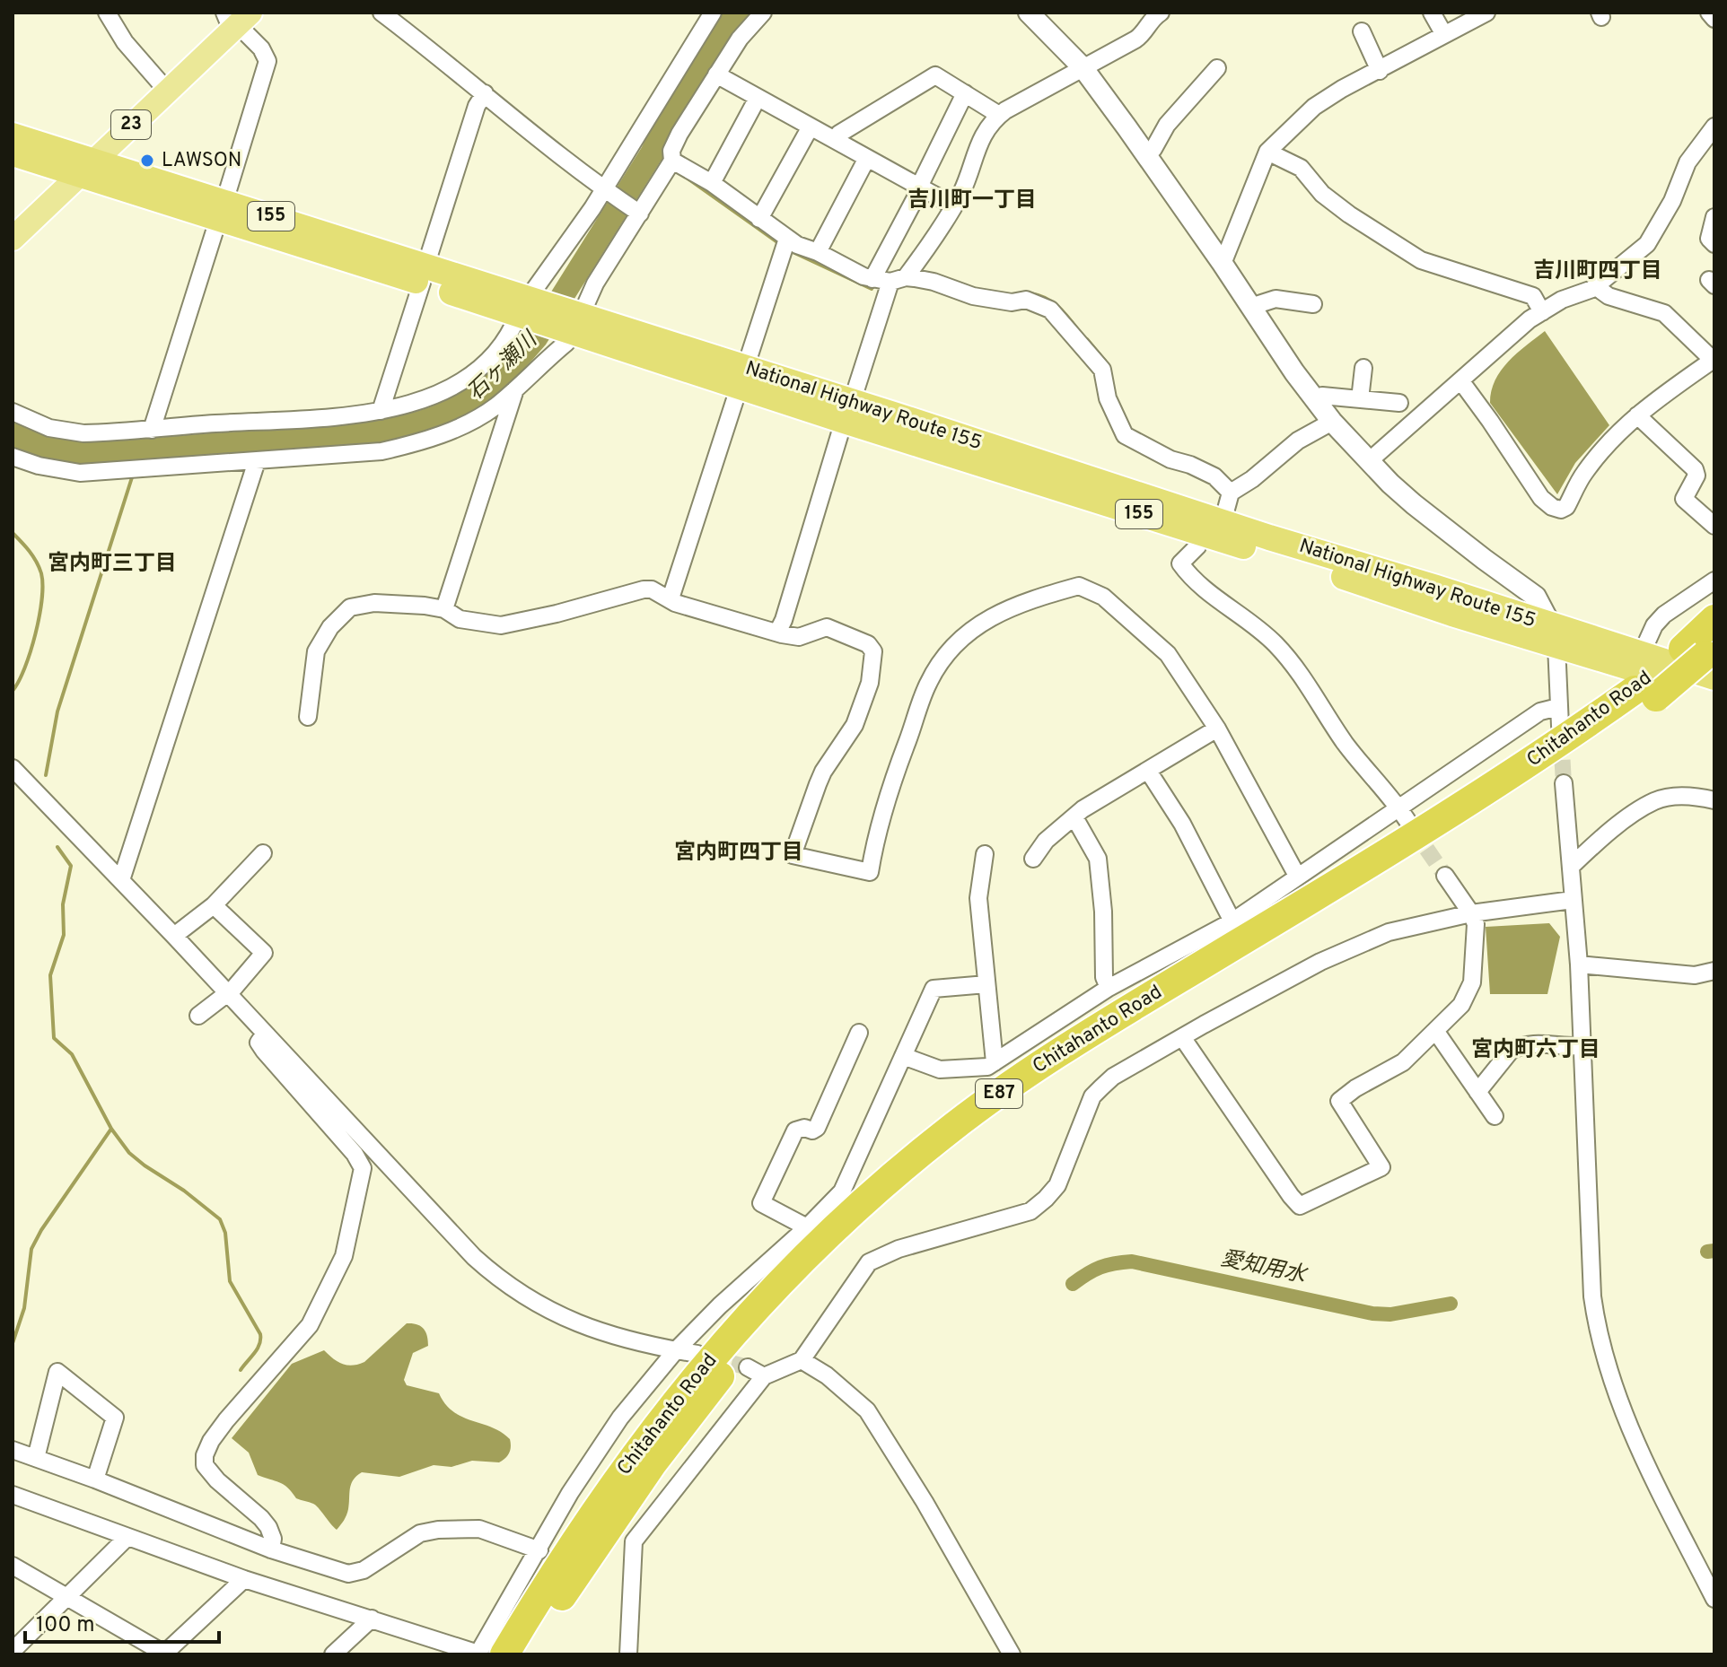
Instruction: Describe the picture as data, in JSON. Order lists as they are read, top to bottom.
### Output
{
  "streets": {
    "highway": [
      "155",
      "National Highway Route 155",
      "Chitahanto Road",
      "E87"
    ],
    "main road": ["23"]
  },
  "crossings": [
    ["23", "National Highway Route 155"],
    ["National Highway Route 155", "Chitahanto Road"]
  ],
  "districts": [
    "吉川町一丁目",
    "吉川町四丁目",
    "宮内町三丁目",
    "宮内町四丁目",
    "宮内町六丁目"
  ],
  "water": ["石ヶ瀬川", "愛知用水"],
  "places": ["LAWSON"],
  "scale_bar": "100 m"
}
